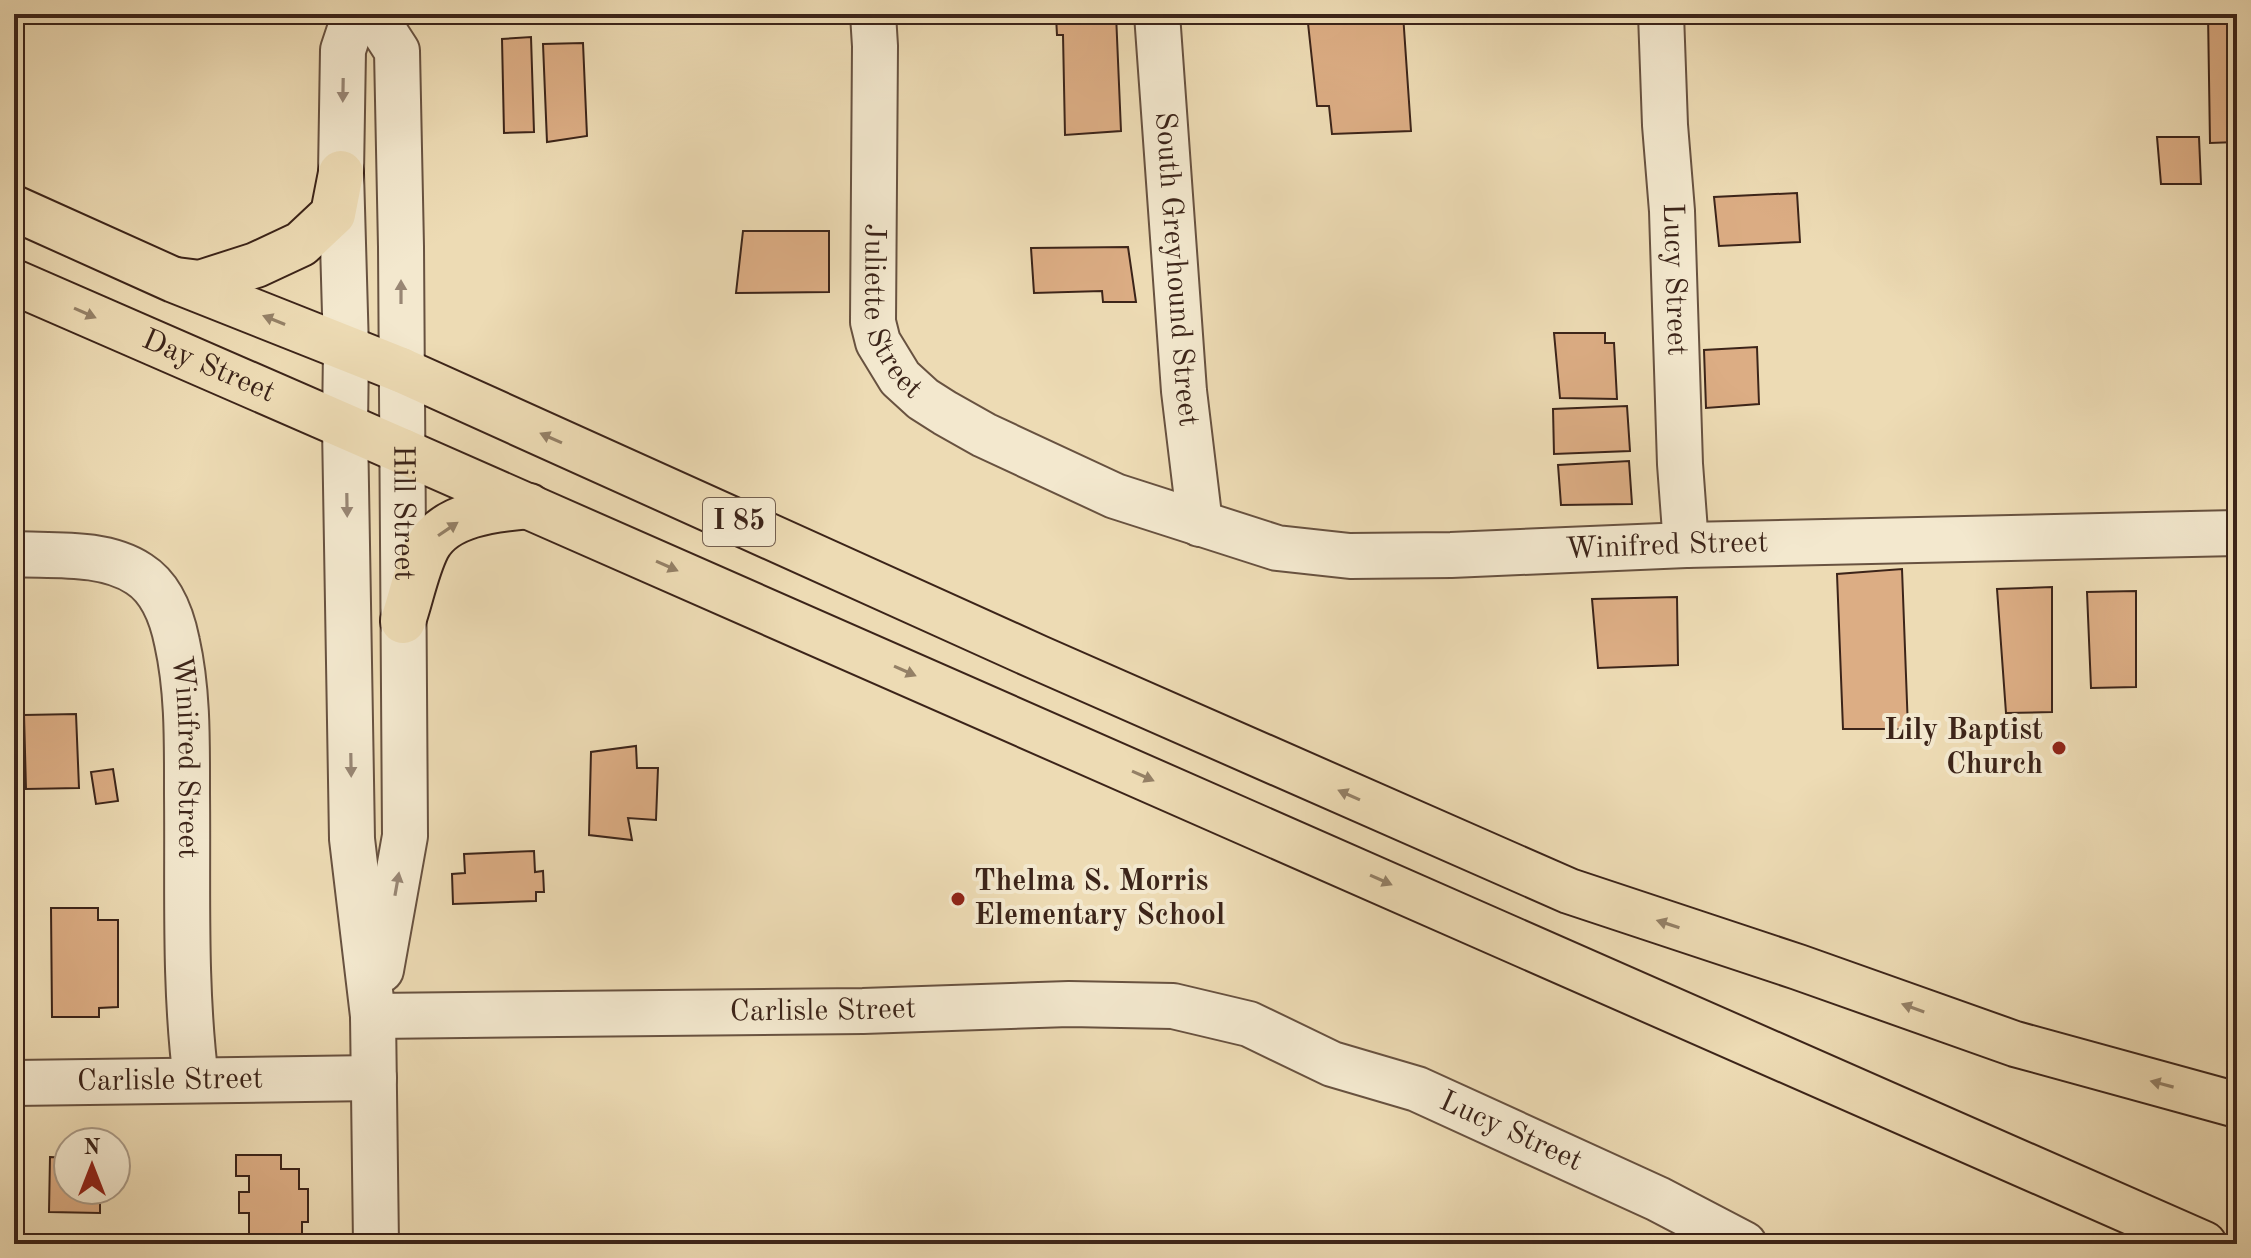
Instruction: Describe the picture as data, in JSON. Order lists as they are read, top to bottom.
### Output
{
  "streets": {
    "main road": ["Day Street", "I 85"],
    "street": [
      "South Greyhound Street",
      "Lucy Street",
      "Juliette Street",
      "Hill Street",
      "Winifred Street",
      "Carlisle Street"
    ]
  },
  "crossings": [
    ["South Greyhound Street", "Winifred Street"],
    ["Lucy Street", "Winifred Street"],
    ["Lucy Street", "Carlisle Street"],
    ["Juliette Street", "Winifred Street"],
    ["Day Street", "Hill Street"],
    ["Hill Street", "I 85"],
    ["Hill Street", "Carlisle Street"],
    ["Winifred Street", "Carlisle Street"]
  ],
  "places": ["Lily Baptist Church", "Thelma S. Morris Elementary School"],
  "north": "top"
}
